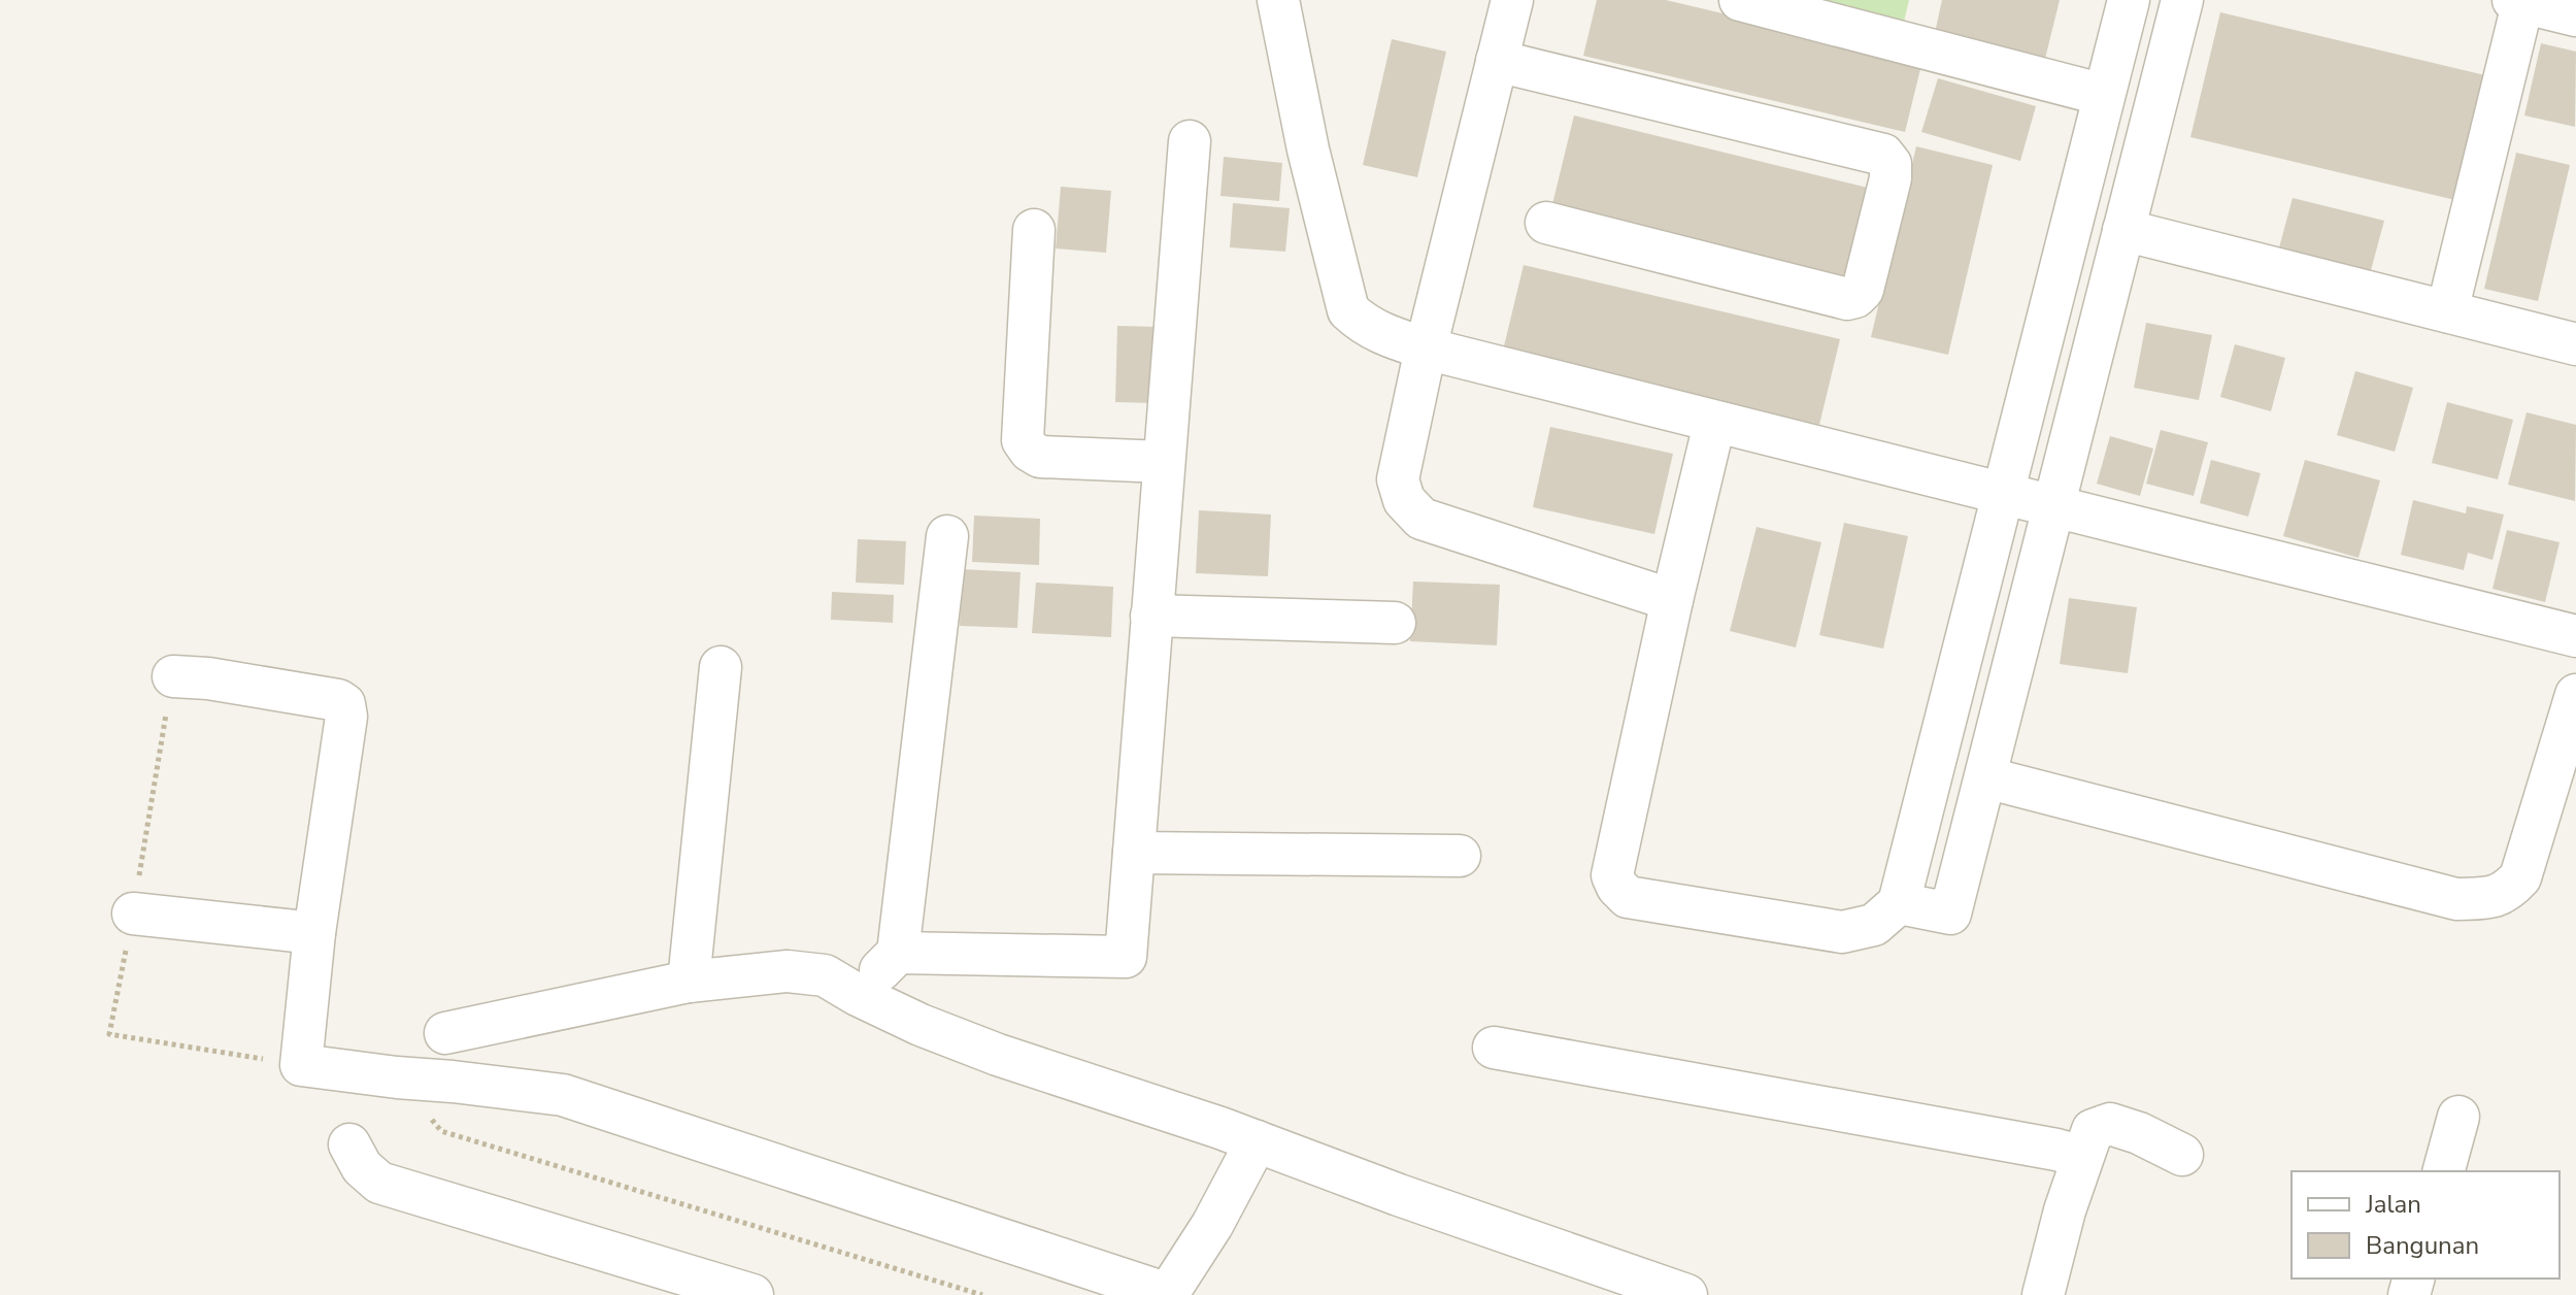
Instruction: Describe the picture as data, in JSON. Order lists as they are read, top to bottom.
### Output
{
  "legend": ["Jalan", "Bangunan"]
}
